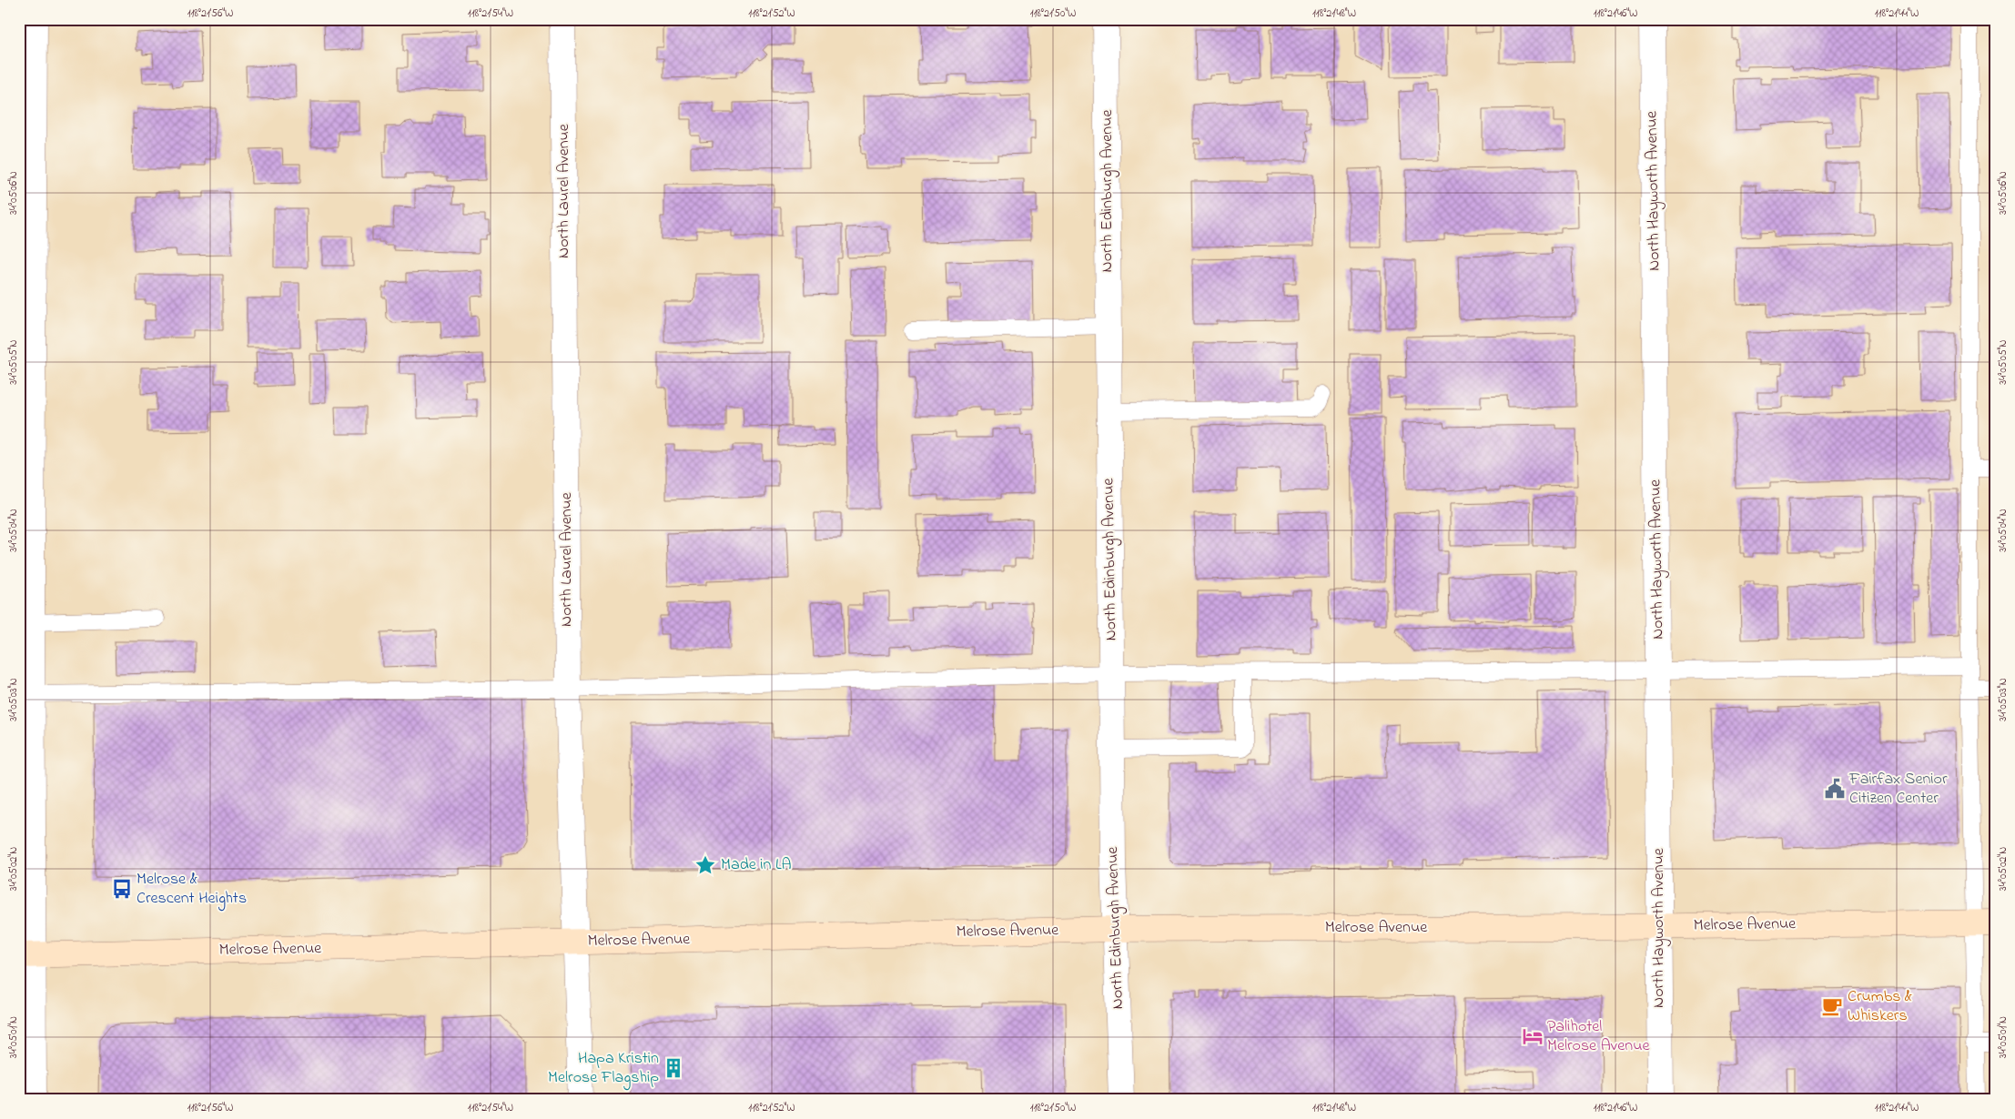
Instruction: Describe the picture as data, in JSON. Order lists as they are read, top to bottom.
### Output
{
  "streets": {
    "main road": ["Melrose Avenue"],
    "street": ["North Laurel Avenue", "North Edinburgh Avenue", "North Hayworth Avenue"]
  },
  "crossings": [
    ["North Laurel Avenue", "Melrose Avenue"],
    ["North Edinburgh Avenue", "Melrose Avenue"],
    ["North Hayworth Avenue", "Melrose Avenue"]
  ],
  "places": {
    "public building": ["Fairfax Senior Citizen Center"],
    "place": ["Made in LA"],
    "bus stop": ["Melrose & Crescent Heights"],
    "cafe": ["Crumbs & Whiskers"],
    "hotel": ["Palihotel Melrose Avenue"],
    "building": ["Hapa Kristin Melrose Flagship"]
  },
  "coordinates": [
    "118°21'56\"W",
    "118°21'54\"W",
    "118°21'52\"W",
    "118°21'50\"W",
    "118°21'48\"W",
    "118°21'46\"W",
    "118°21'44\"W",
    "34°05'06\"N",
    "34°05'05\"N",
    "34°05'04\"N",
    "34°05'03\"N",
    "34°05'02\"N",
    "34°05'01\"N"
  ]
}
